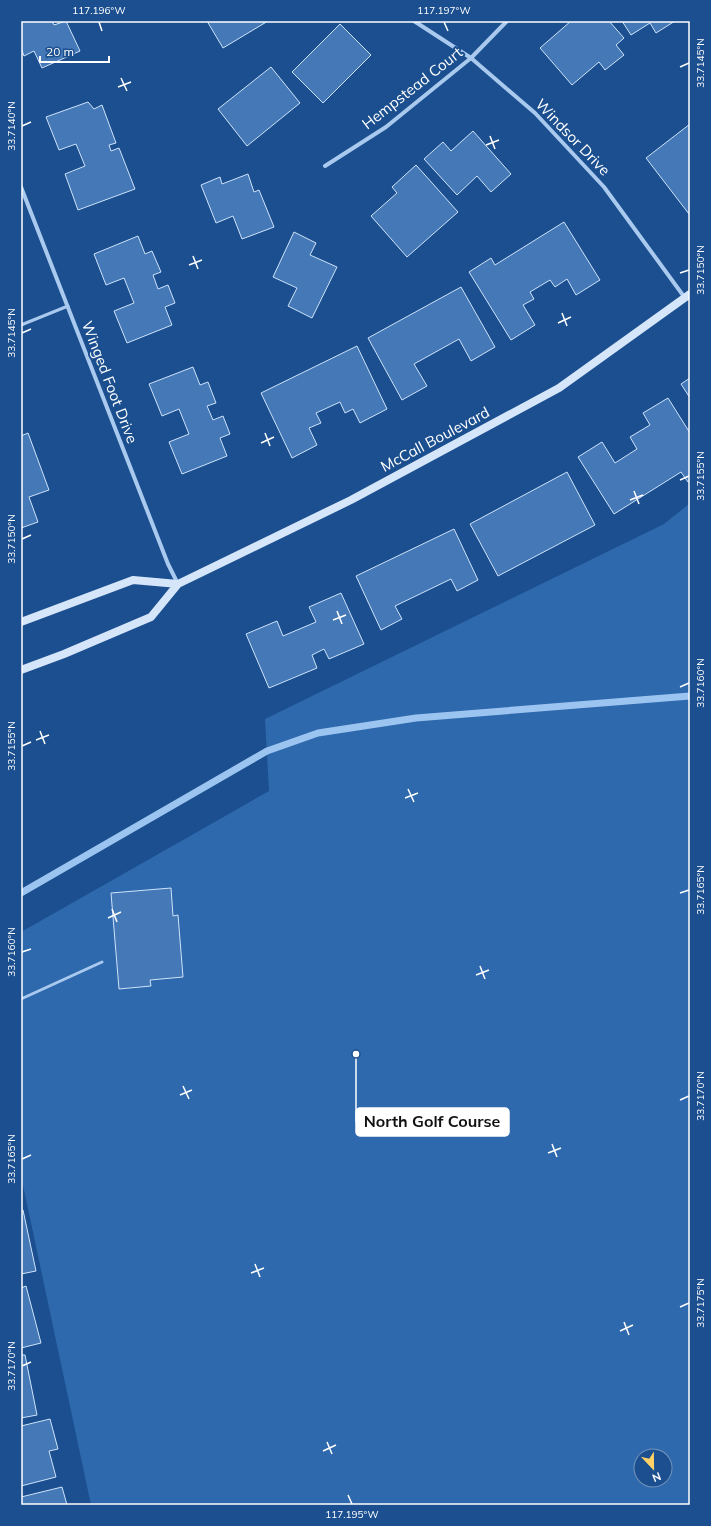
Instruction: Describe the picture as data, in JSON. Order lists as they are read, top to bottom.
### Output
{
  "streets": {
    "main road": ["McCall Boulevard"],
    "street": ["Hempstead Court", "Windsor Drive", "Winged Foot Drive"]
  },
  "crossings": [
    ["Hempstead Court", "Windsor Drive"],
    ["Windsor Drive", "McCall Boulevard"],
    ["Winged Foot Drive", "McCall Boulevard"]
  ],
  "places": ["North Golf Course"],
  "scale_bar": "20 m",
  "north": "bottom",
  "coordinates": [
    "117.196°W",
    "117.197°W",
    "33.7145°N",
    "33.7140°N",
    "33.7150°N",
    "33.7155°N",
    "33.7160°N",
    "33.7165°N",
    "33.7170°N",
    "33.7175°N",
    "117.195°W"
  ]
}
